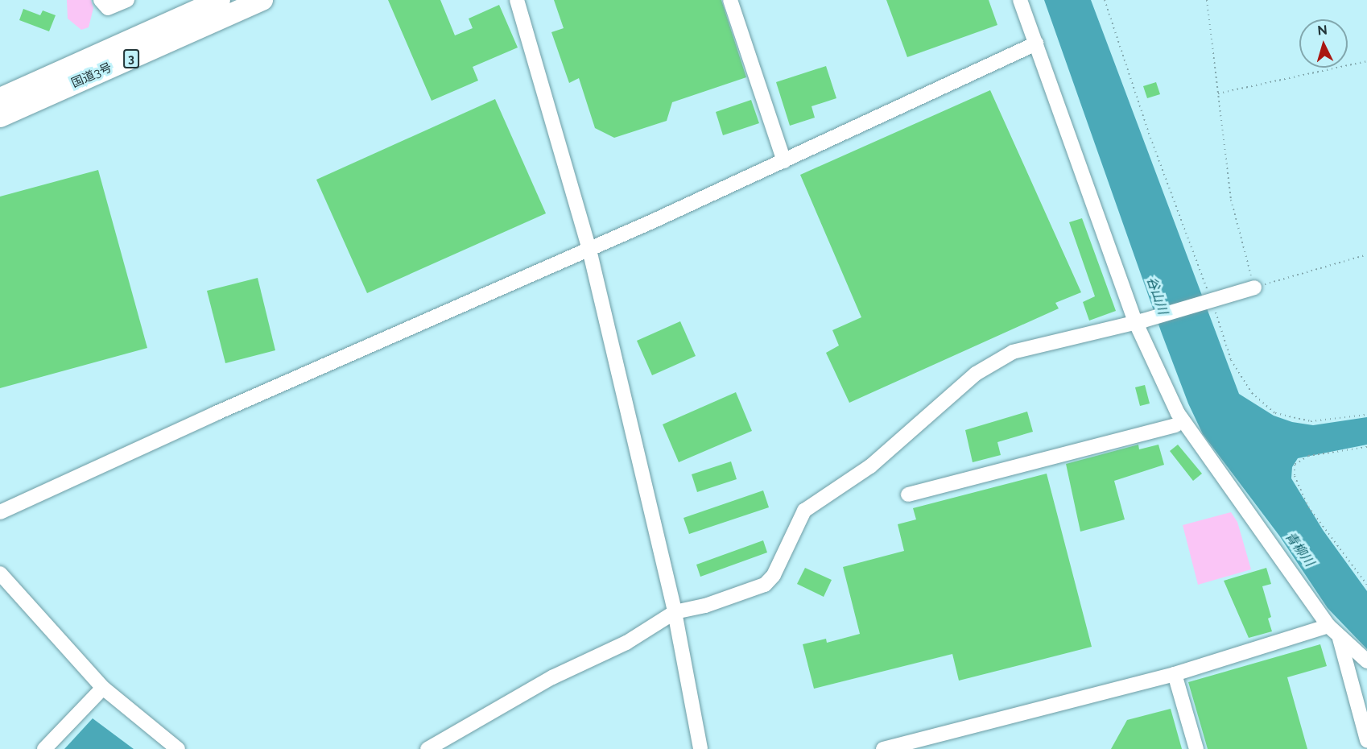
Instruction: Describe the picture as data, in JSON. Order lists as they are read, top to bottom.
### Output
{
  "streets": {
    "highway": ["3", "国道3号"]
  },
  "water": ["谷山川", "青柳川"],
  "north": "top"
}
